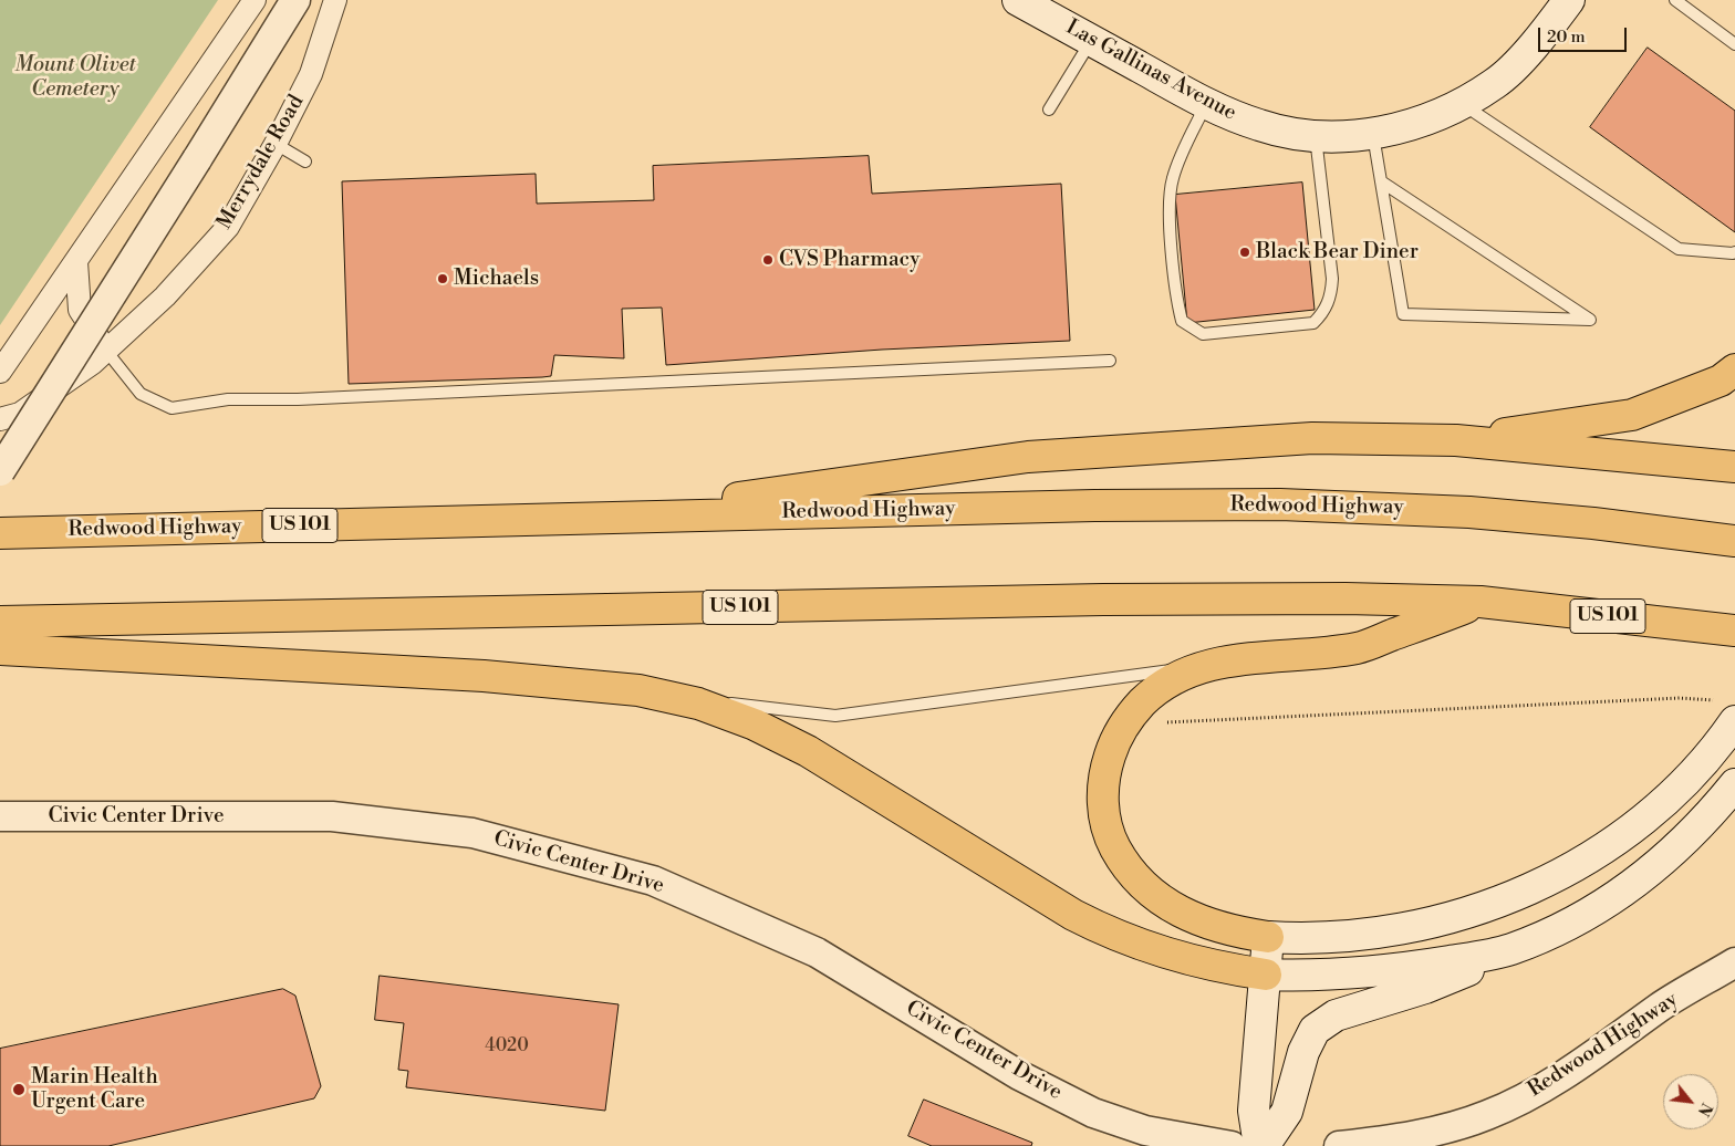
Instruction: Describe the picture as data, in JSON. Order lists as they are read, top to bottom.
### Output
{
  "streets": {
    "highway": ["Redwood Highway", "US 101"],
    "main road": ["Las Gallinas Avenue"],
    "street": ["Merrydale Road", "Civic Center Drive"]
  },
  "parks": ["Mount Olivet Cemetery"],
  "places": [
    "Black Bear Diner",
    "CVS Pharmacy",
    "Michaels",
    "Marin Health Urgent Care"
  ],
  "house_numbers": ["4020"],
  "scale_bar": "20 m",
  "north": "bottom right"
}
